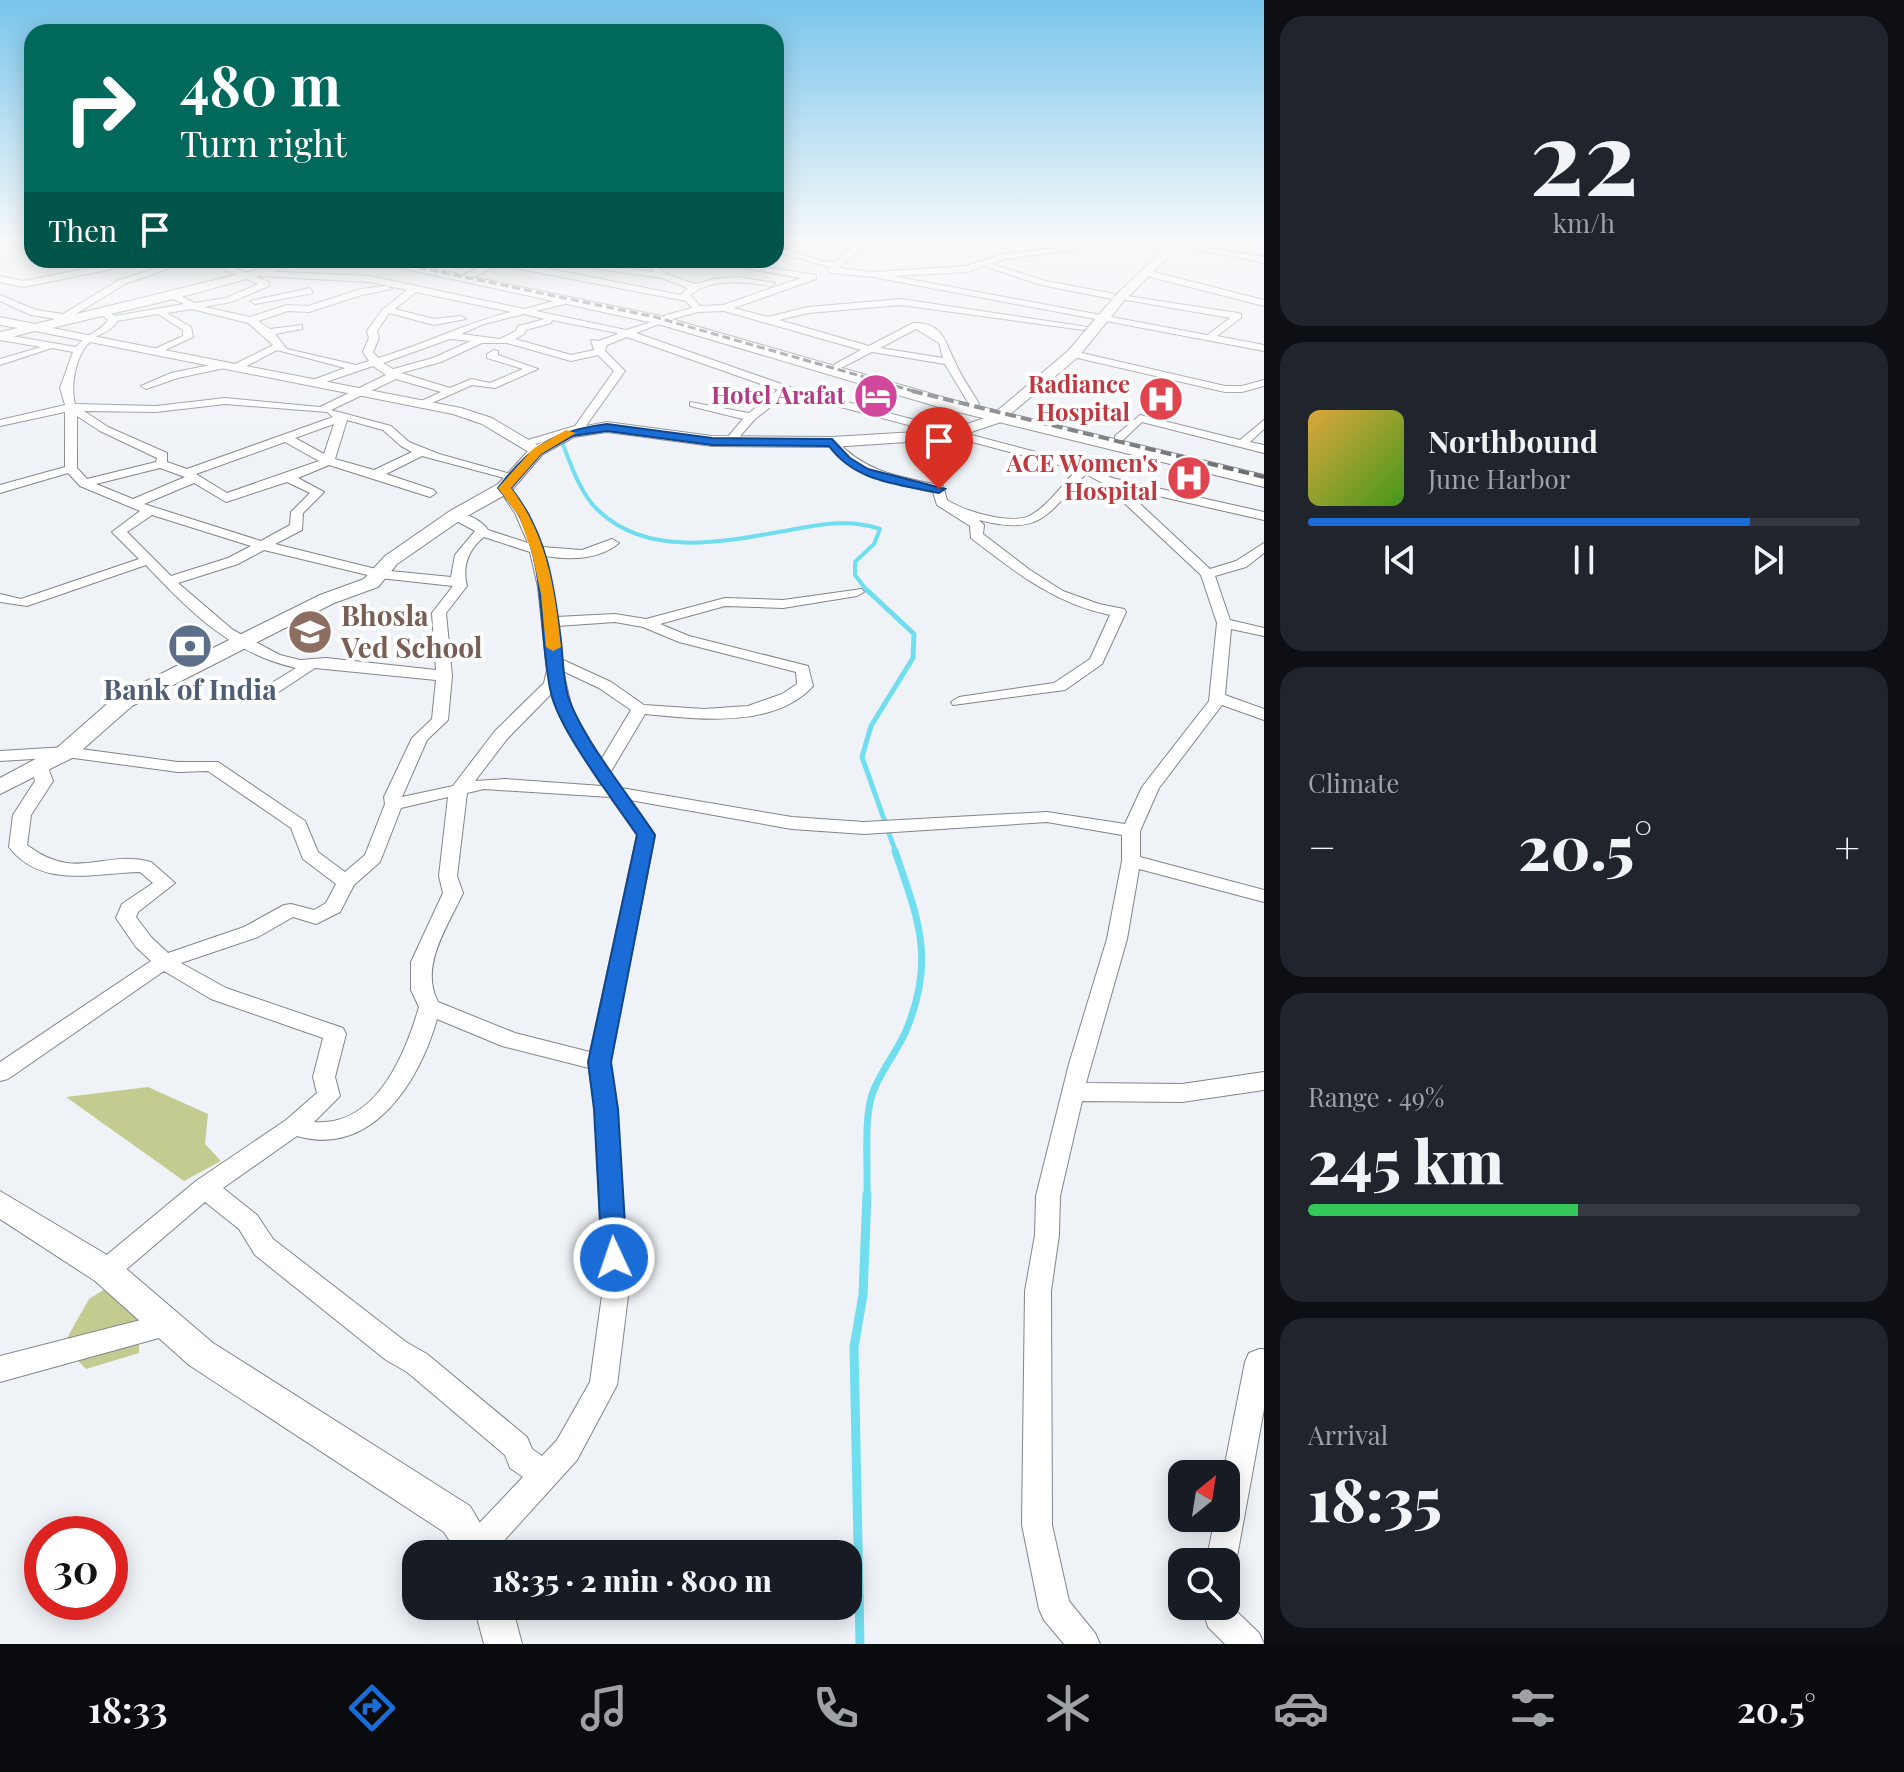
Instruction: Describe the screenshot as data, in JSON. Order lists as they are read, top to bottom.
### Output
{
  "places": {
    "hotel": ["Hotel Arafat"],
    "hospital": ["Radiance Hospital", "ACE Women's Hospital"],
    "school or university": ["Bhosla Ved School"],
    "bank": ["Bank of India"]
  },
  "north": "top right",
  "page": {
    "tile": [
      ["22", "km/h"],
      "Climate",
      ["Range · 49%", "245 km"],
      ["Arrival", "18:35"]
    ],
    "turn": ["480 m", "Turn right"],
    "then": "Then",
    "song": ["Northbound", "June Harbor"],
    "heat": ["−", "20.5°", "+"],
    "limit": "30",
    "trip": "18:35 · 2 min · 800 m",
    "tabs": ["18:33", "20.5°"]
  }
}
